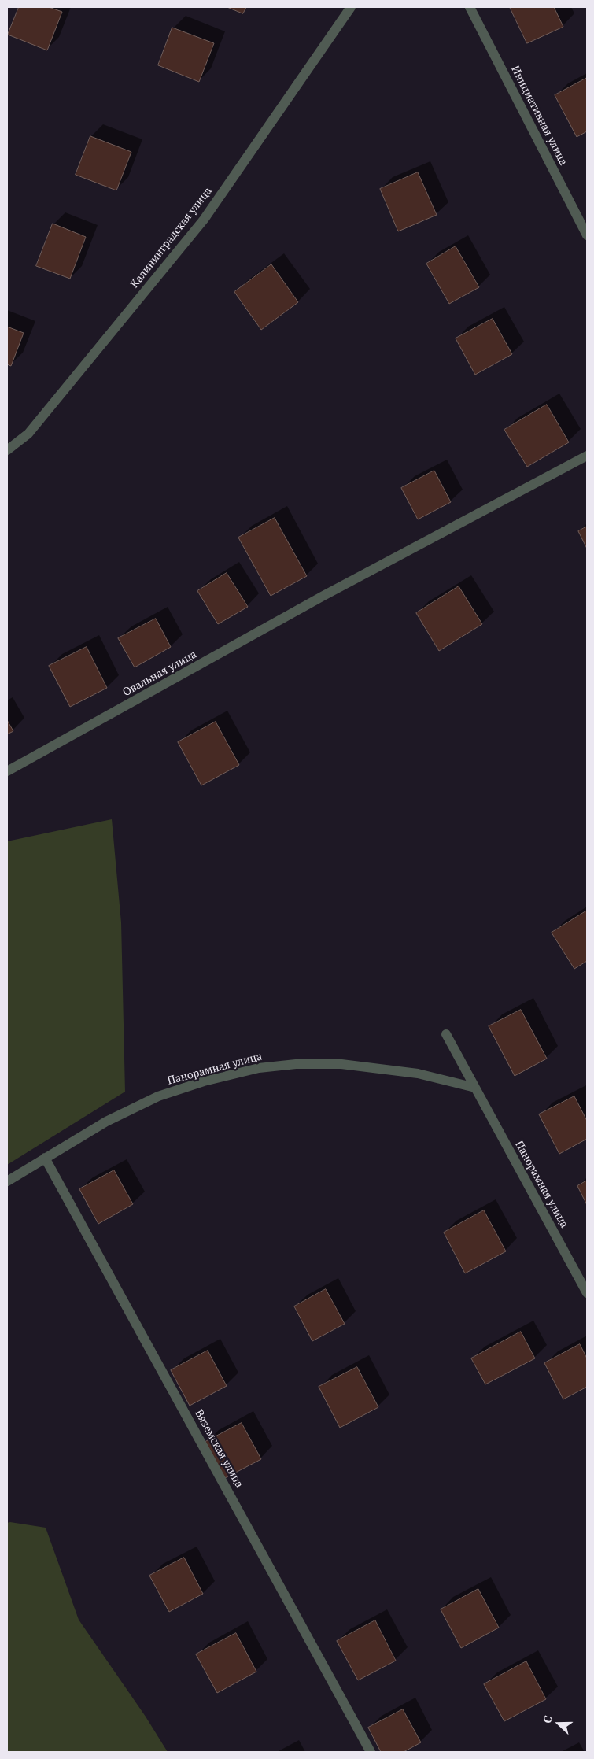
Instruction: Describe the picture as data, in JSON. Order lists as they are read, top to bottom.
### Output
{
  "streets": {
    "street": [
      "Инициативная улица",
      "Калининградская улица",
      "Овальная улица",
      "Панорамная улица",
      "Вяземская улица"
    ]
  },
  "crossings": [
    ["Панорамная улица", "Вяземская улица"]
  ],
  "north": "left"
}
